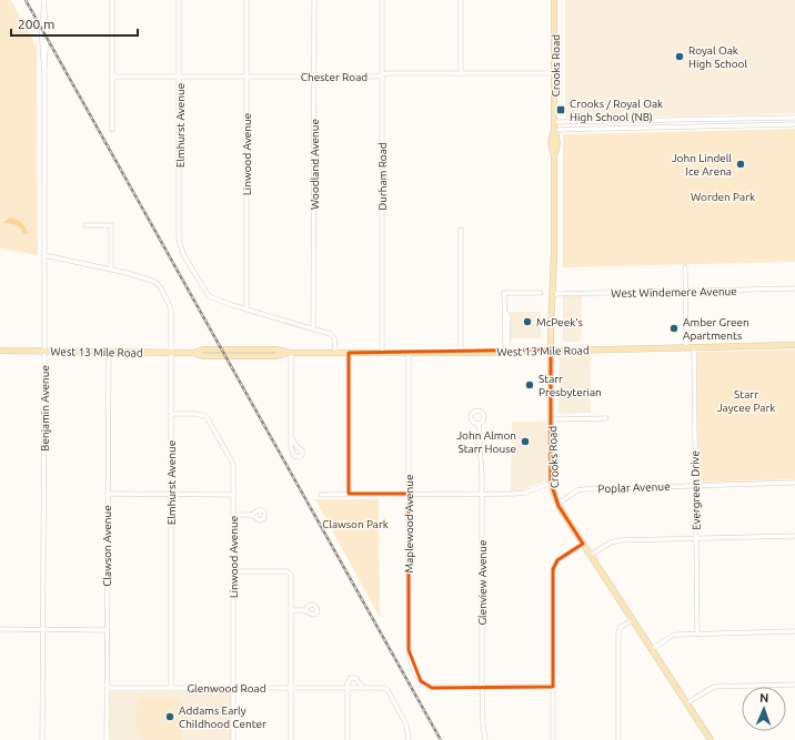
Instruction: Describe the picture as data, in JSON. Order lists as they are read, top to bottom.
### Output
{
  "streets": {
    "main road": ["Crooks Road", "West 13 Mile Road"],
    "street": [
      "Chester Road",
      "Elmhurst Avenue",
      "Linwood Avenue",
      "Woodland Avenue",
      "Durham Road",
      "West Windemere Avenue",
      "Benjamin Avenue",
      "Poplar Avenue",
      "Evergreen Drive",
      "Maplewood Avenue",
      "Clawson Avenue",
      "Glenview Avenue",
      "Glenwood Road"
    ]
  },
  "crossings": [
    ["Crooks Road", "Chester Road"],
    ["Crooks Road", "West Windemere Avenue"],
    ["Crooks Road", "West 13 Mile Road"],
    ["Crooks Road", "Poplar Avenue"],
    ["Chester Road", "Elmhurst Avenue"],
    ["Chester Road", "Linwood Avenue"],
    ["Chester Road", "Woodland Avenue"],
    ["Chester Road", "Durham Road"],
    ["Elmhurst Avenue", "Linwood Avenue"],
    ["Elmhurst Avenue", "West 13 Mile Road"],
    ["Elmhurst Avenue", "Glenwood Road"],
    ["Linwood Avenue", "Glenwood Road"],
    ["Durham Road", "West 13 Mile Road"],
    ["West 13 Mile Road", "Benjamin Avenue"],
    ["West 13 Mile Road", "Evergreen Drive"],
    ["West 13 Mile Road", "Maplewood Avenue"],
    ["West 13 Mile Road", "Clawson Avenue"],
    ["Poplar Avenue", "Evergreen Drive"],
    ["Maplewood Avenue", "Glenview Avenue"],
    ["Clawson Avenue", "Glenwood Road"]
  ],
  "parks": ["Worden Park", "Starr Jaycee Park", "Clawson Park"],
  "places": {
    "other": [
      "Royal Oak High School",
      "John Lindell Ice Arena",
      "McPeek's",
      "Amber Green Apartments",
      "Starr Presbyterian",
      "John Almon Starr House",
      "Addams Early Childhood Center"
    ],
    "transit": ["Crooks / Royal Oak High School (NB)"]
  },
  "scale_bar": "200 m",
  "north": "top"
}
